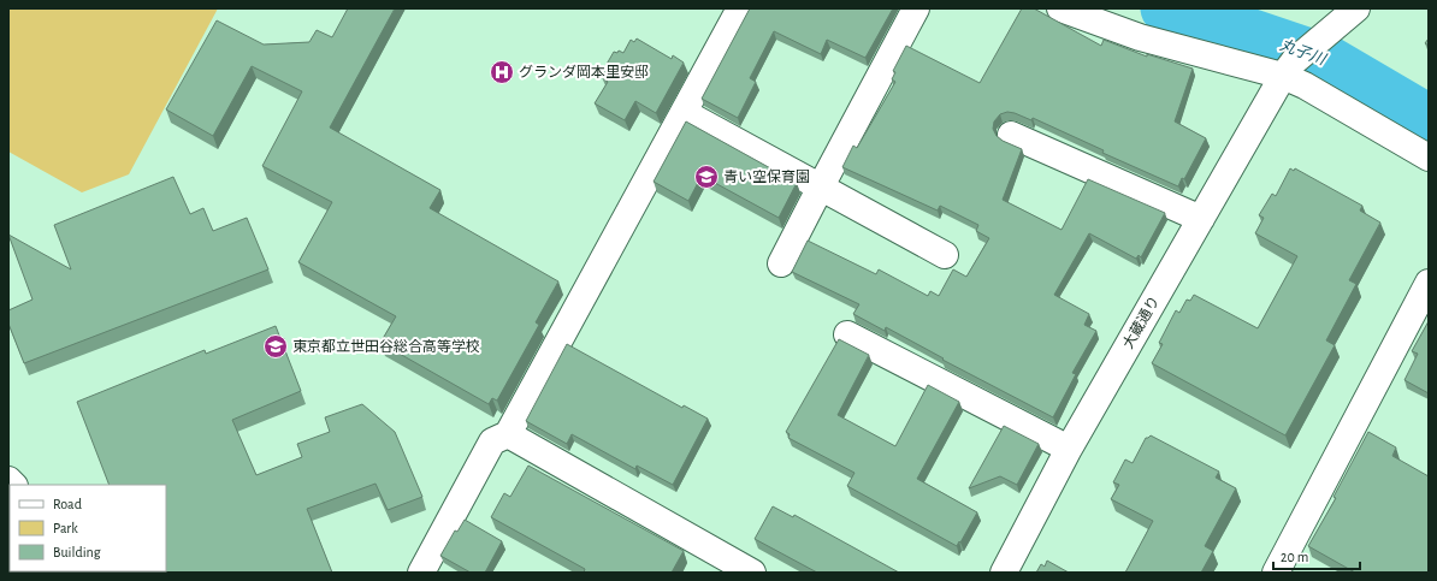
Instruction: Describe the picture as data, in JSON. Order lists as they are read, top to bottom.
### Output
{
  "streets": {
    "street": ["大蔵通り"]
  },
  "water": ["丸子川"],
  "places": {
    "hospital": ["グランダ岡本里安邸"],
    "school or university": ["青い空保育園", "東京都立世田谷総合高等学校"]
  },
  "legend": ["Road", "Park", "Building"],
  "scale_bar": "20 m"
}
